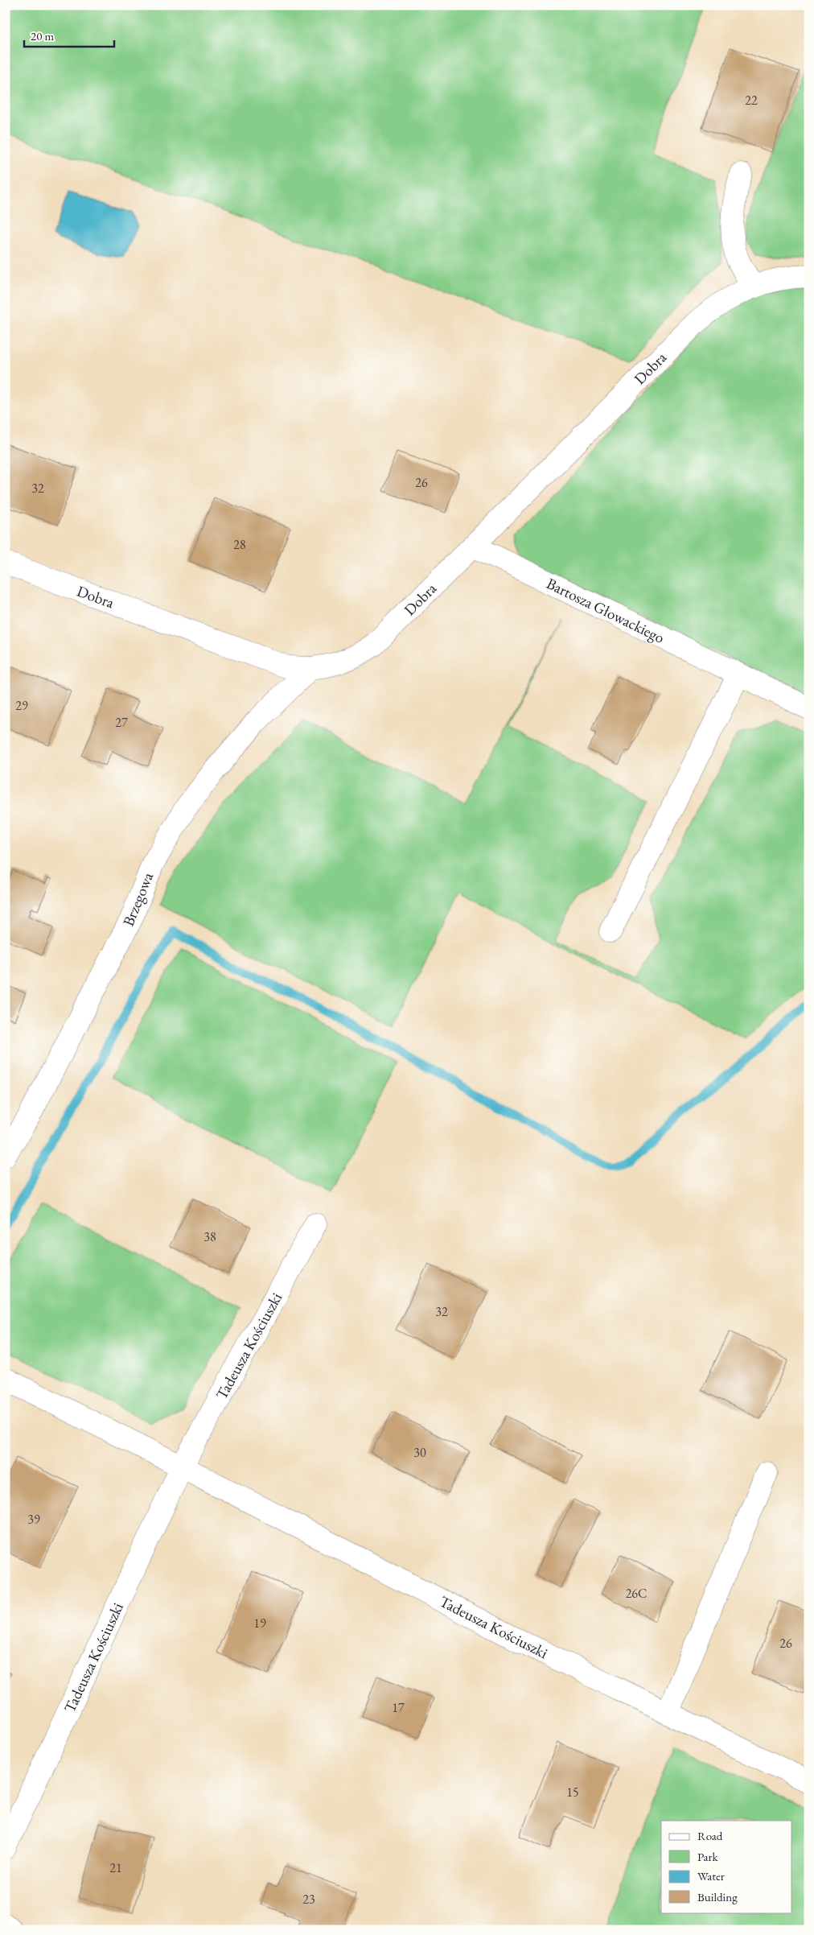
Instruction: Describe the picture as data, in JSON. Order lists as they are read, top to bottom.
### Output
{
  "streets": {
    "street": [
      "Dobra",
      "Bartosza Głowackiego",
      "Brzegowa",
      "Tadeusza Kościuszki"
    ]
  },
  "crossings": [
    ["Dobra", "Bartosza Głowackiego"],
    ["Dobra", "Brzegowa"]
  ],
  "house_numbers": [
    "22",
    "26",
    "32",
    "28",
    "29",
    "27",
    "38",
    "32",
    "30",
    "39",
    "26C",
    "19",
    "26",
    "17",
    "15",
    "21",
    "23"
  ],
  "legend": [
    "Road",
    "Park",
    "Water",
    "Building"
  ],
  "scale_bar": "20 m"
}
